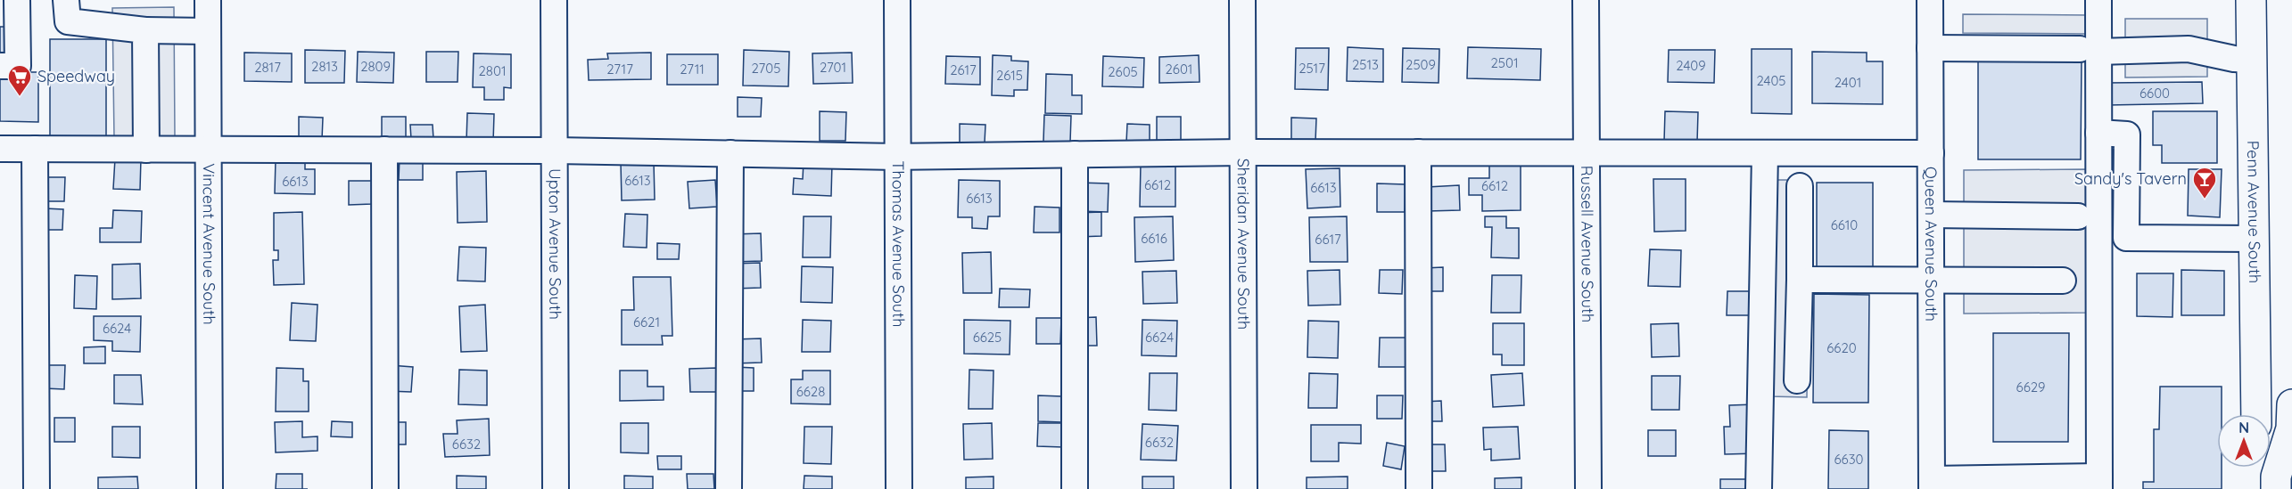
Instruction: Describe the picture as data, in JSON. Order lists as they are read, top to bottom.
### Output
{
  "streets": {
    "main road": ["Penn Avenue South"],
    "street": [
      "Vincent Avenue South",
      "Upton Avenue South",
      "Sheridan Avenue South",
      "Queen Avenue South",
      "Thomas Avenue South",
      "Russell Avenue South"
    ]
  },
  "places": {
    "supermarket": ["Speedway"],
    "bar": ["Sandy's Tavern"]
  },
  "house_numbers": [
    "2501",
    "2513",
    "2509",
    "2409",
    "2813",
    "2809",
    "2817",
    "2701",
    "2705",
    "2517",
    "2717",
    "2711",
    "2601",
    "2617",
    "2801",
    "2605",
    "2615",
    "2405",
    "2401",
    "6600",
    "6613",
    "6613",
    "6612",
    "6612",
    "6613",
    "6613",
    "6610",
    "6616",
    "6617",
    "6621",
    "6624",
    "6625",
    "6624",
    "6620",
    "6629",
    "6628",
    "6632",
    "6632",
    "6630"
  ],
  "north": "top"
}
